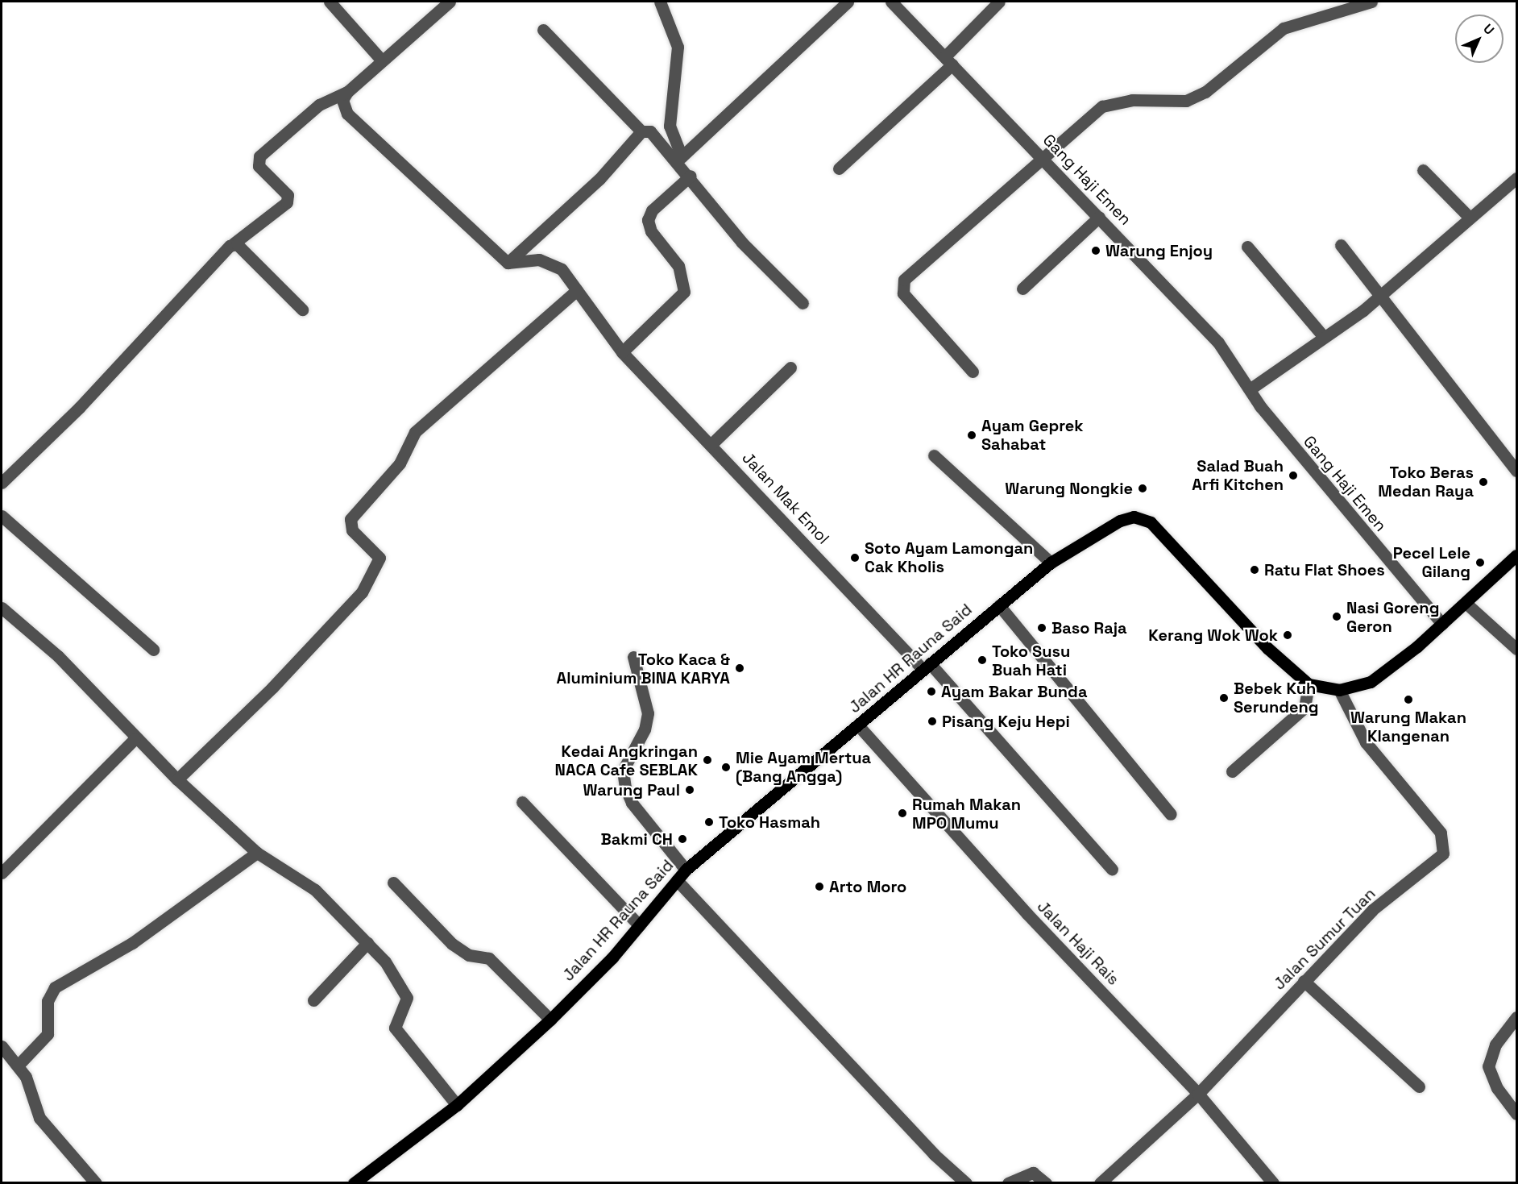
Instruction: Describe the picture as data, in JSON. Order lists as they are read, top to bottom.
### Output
{
  "streets": {
    "main road": ["Jalan HR Rauna Said"],
    "street": [
      "Gang Haji Emen",
      "Jalan Mak Emol",
      "Jalan Sumur Tuan",
      "Jalan Haji Rais"
    ]
  },
  "crossings": [
    ["Jalan Mak Emol", "Jalan HR Rauna Said"],
    ["Jalan HR Rauna Said", "Jalan Haji Rais"],
    ["Jalan Sumur Tuan", "Jalan Haji Rais"]
  ],
  "places": [
    "Warung Enjoy",
    "Ayam Geprek Sahabat",
    "Salad Buah Arfi Kitchen",
    "Toko Beras Medan Raya",
    "Warung Nongkie",
    "Soto Ayam Lamongan Cak Kholis",
    "Pecel Lele Gilang",
    "Ratu Flat Shoes",
    "Nasi Goreng Geron",
    "Baso Raja",
    "Kerang Wok Wok",
    "Toko Susu Buah Hati",
    "Toko Kaca & Aluminium BINA KARYA",
    "Ayam Bakar Bunda",
    "Bebek Kuh Serundeng",
    "Warung Makan Klangenan",
    "Pisang Keju Hepi",
    "Kedai Angkringan NACA Cafe SEBLAK",
    "Mie Ayam Mertua (Bang Angga)",
    "Warung Paul",
    "Rumah Makan MPO Mumu",
    "Toko Hasmah",
    "Bakmi CH",
    "Arto Moro"
  ],
  "north": "top right"
}
